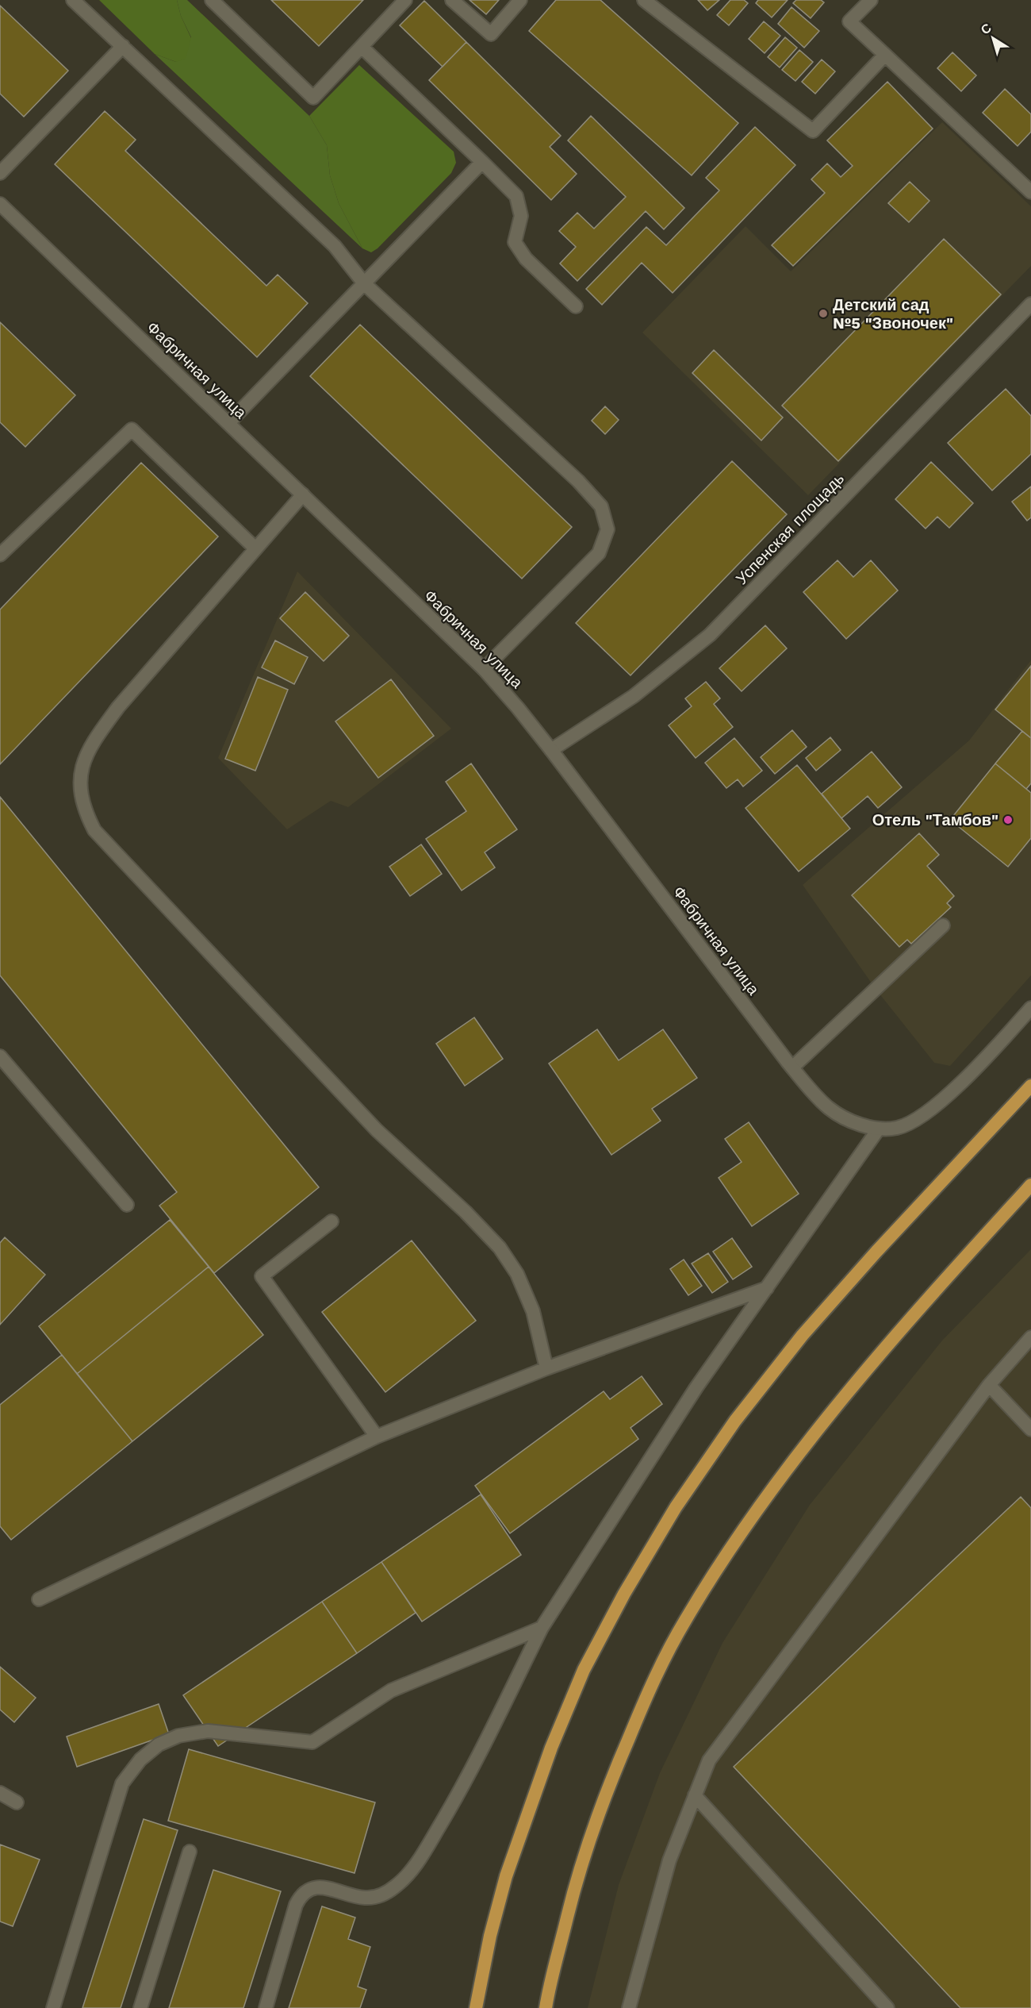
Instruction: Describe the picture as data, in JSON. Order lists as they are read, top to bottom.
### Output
{
  "streets": {
    "street": ["Фабричная улица", "Успенская площадь"]
  },
  "crossings": [
    ["Фабричная улица", "Успенская площадь"]
  ],
  "places": ["Детский сад №5 \"Звоночек\"", "Отель \"Тамбов\""],
  "north": "top left"
}
